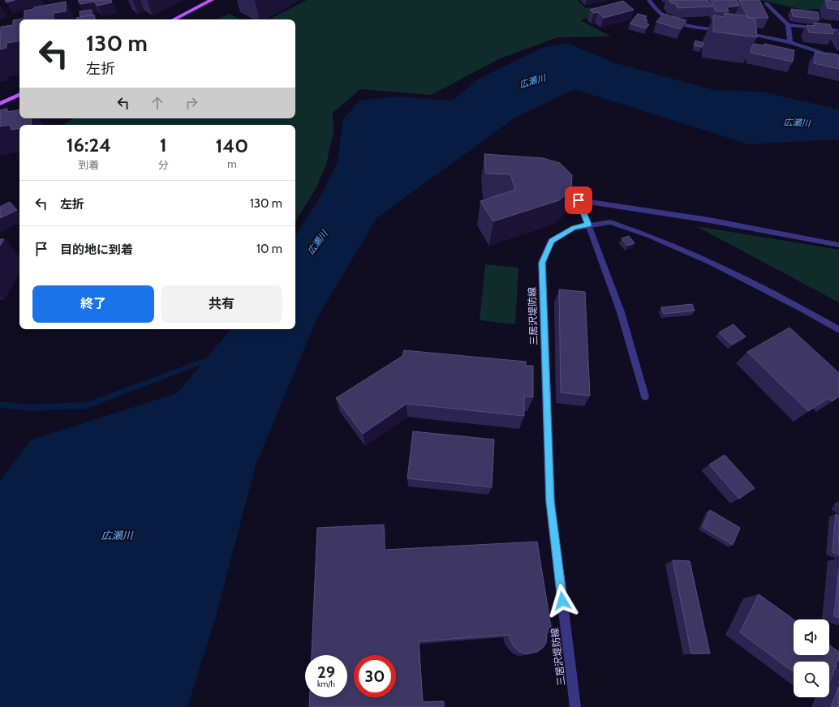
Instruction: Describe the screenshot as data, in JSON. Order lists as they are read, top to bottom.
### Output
{
  "streets": {
    "street": ["三居沢堤防線"]
  },
  "water": ["広瀬川"],
  "page": {
    "turn": ["130 m", "左折"],
    "eta": [
      "16:24",
      "到着",
      "1",
      "分",
      "140",
      "m"
    ],
    "list": [
      {
        "name": "左折",
        "value": "130 m"
      },
      {
        "name": "目的地に到着",
        "value": "10 m"
      }
    ],
    "buttons": ["終了", "共有"],
    "speed": "29 km/h",
    "limit": "30"
  }
}
